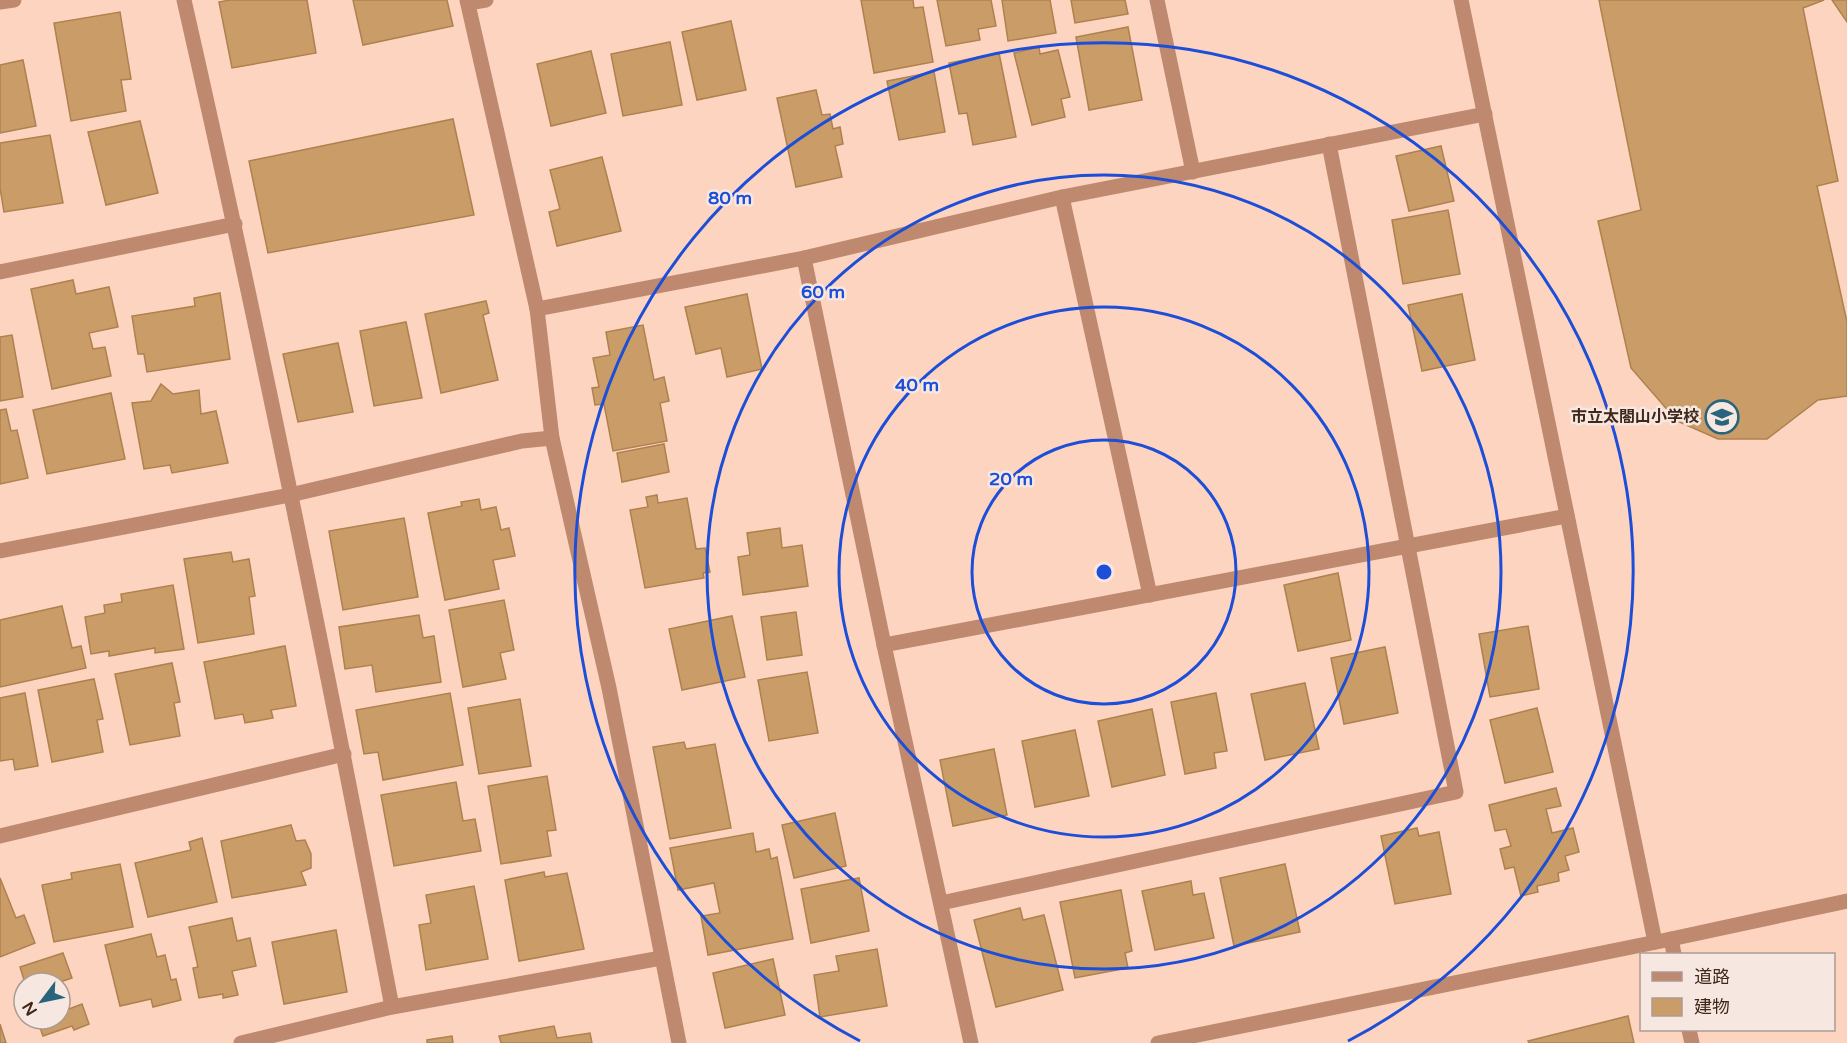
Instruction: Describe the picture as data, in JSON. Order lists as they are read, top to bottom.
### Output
{
  "places": {
    "school or university": ["市立太閤山小学校"]
  },
  "legend": ["道路", "建物"],
  "north": "bottom left",
  "rings": [
    "80 m",
    "60 m",
    "40 m",
    "20 m"
  ]
}
